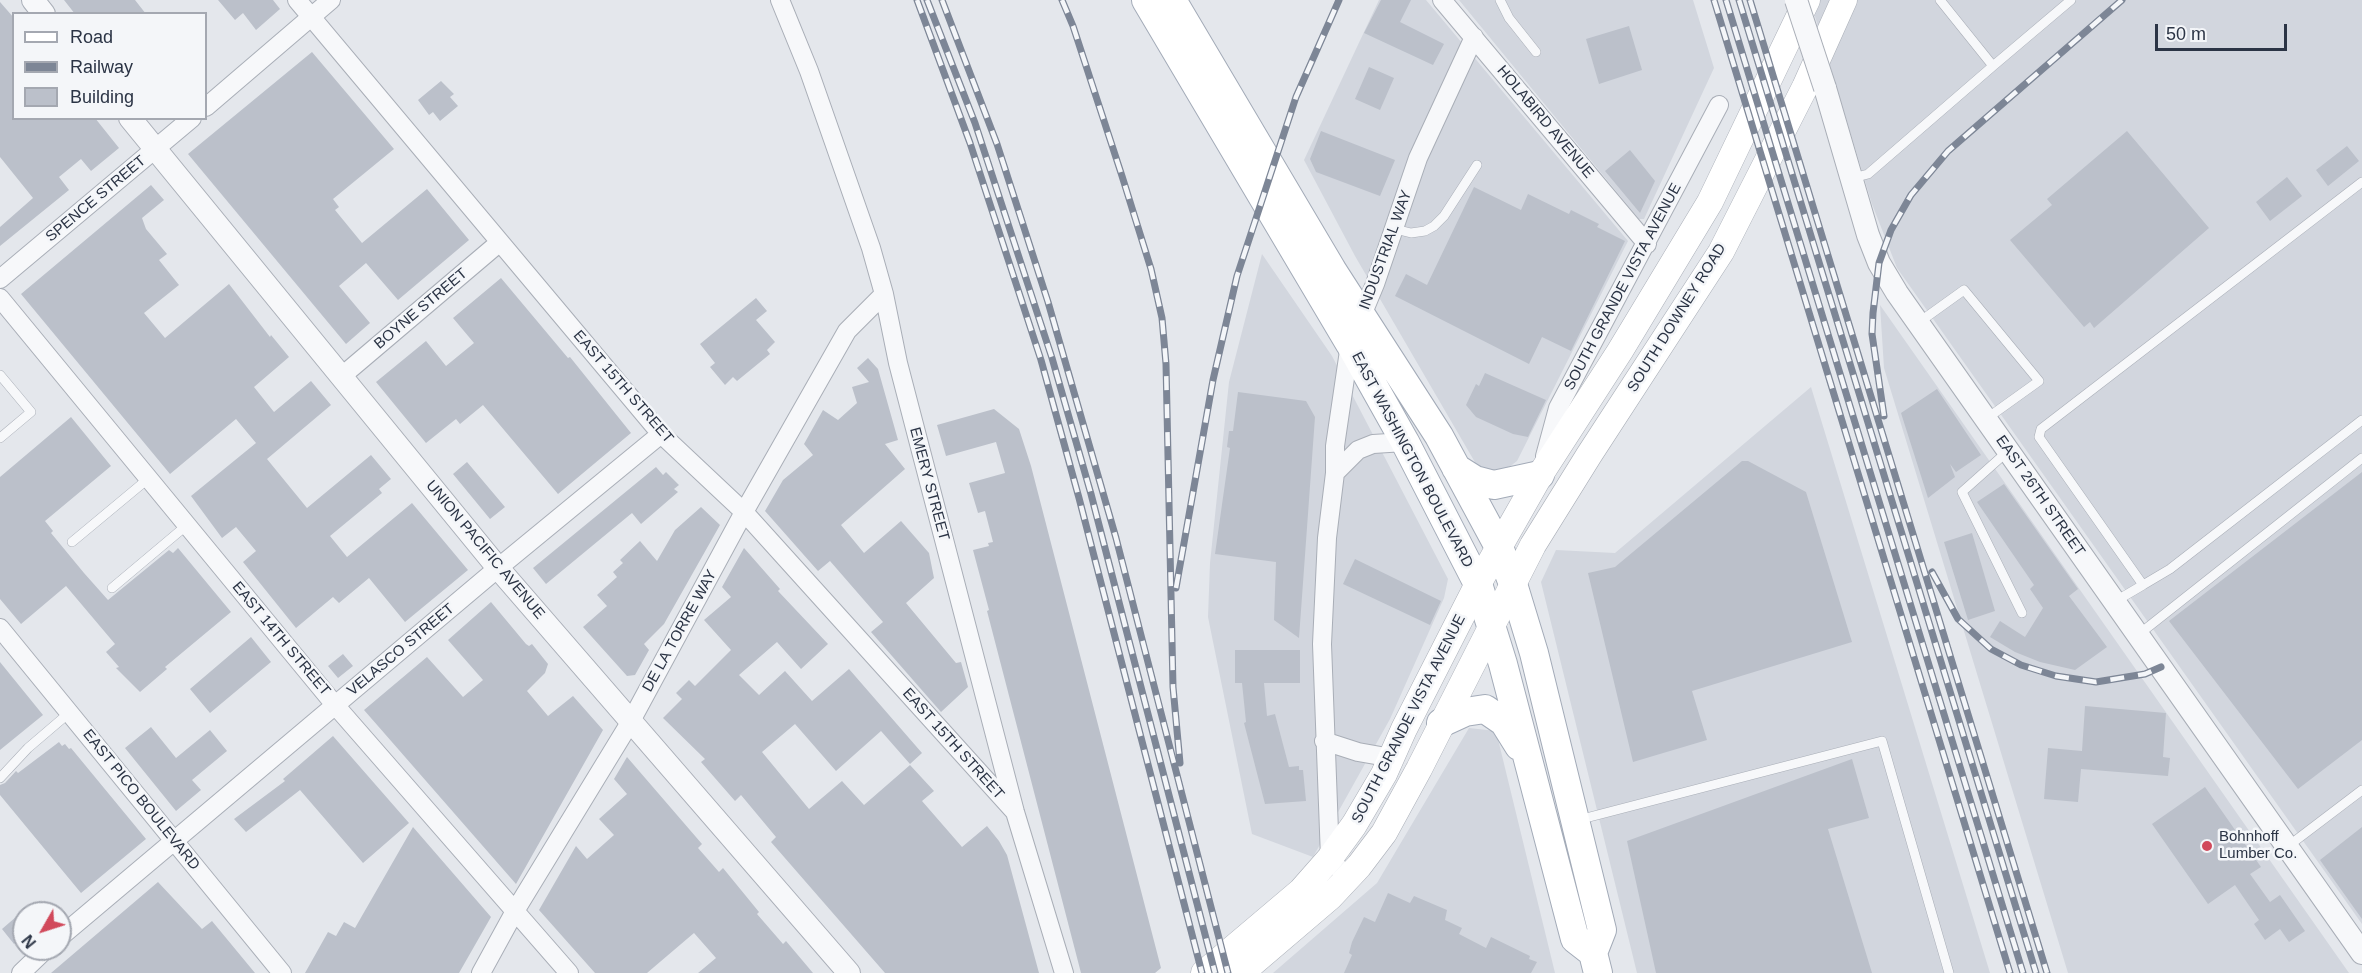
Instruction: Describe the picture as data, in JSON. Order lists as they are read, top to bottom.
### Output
{
  "streets": {
    "main road": ["SOUTH GRANDE VISTA AVENUE", "SOUTH DOWNEY ROAD", "EAST WASHINGTON BOULEVARD"],
    "street": [
      "HOLABIRD AVENUE",
      "SPENCE STREET",
      "INDUSTRIAL WAY",
      "BOYNE STREET",
      "EAST 15TH STREET",
      "EMERY STREET",
      "EAST 26TH STREET",
      "UNION PACIFIC AVENUE",
      "DE LA TORRE WAY",
      "EAST 14TH STREET",
      "VELASCO STREET",
      "EAST PICO BOULEVARD"
    ]
  },
  "crossings": [
    ["HOLABIRD AVENUE", "INDUSTRIAL WAY"],
    ["HOLABIRD AVENUE", "SOUTH GRANDE VISTA AVENUE"],
    ["SPENCE STREET", "UNION PACIFIC AVENUE"],
    ["INDUSTRIAL WAY", "SOUTH GRANDE VISTA AVENUE"],
    ["INDUSTRIAL WAY", "EAST WASHINGTON BOULEVARD"],
    ["SOUTH GRANDE VISTA AVENUE", "SOUTH DOWNEY ROAD"],
    ["SOUTH GRANDE VISTA AVENUE", "EAST WASHINGTON BOULEVARD"],
    ["BOYNE STREET", "EAST 15TH STREET"],
    ["BOYNE STREET", "UNION PACIFIC AVENUE"],
    ["SOUTH DOWNEY ROAD", "EAST WASHINGTON BOULEVARD"],
    ["EAST 15TH STREET", "EMERY STREET"],
    ["EAST 15TH STREET", "DE LA TORRE WAY"],
    ["EAST 15TH STREET", "VELASCO STREET"],
    ["EMERY STREET", "DE LA TORRE WAY"],
    ["UNION PACIFIC AVENUE", "DE LA TORRE WAY"],
    ["UNION PACIFIC AVENUE", "VELASCO STREET"],
    ["DE LA TORRE WAY", "EAST 14TH STREET"],
    ["EAST 14TH STREET", "VELASCO STREET"],
    ["VELASCO STREET", "EAST PICO BOULEVARD"]
  ],
  "places": ["Bohnhoff Lumber Co."],
  "legend": ["Road", "Railway", "Building"],
  "scale_bar": "50 m",
  "north": "bottom left"
}
